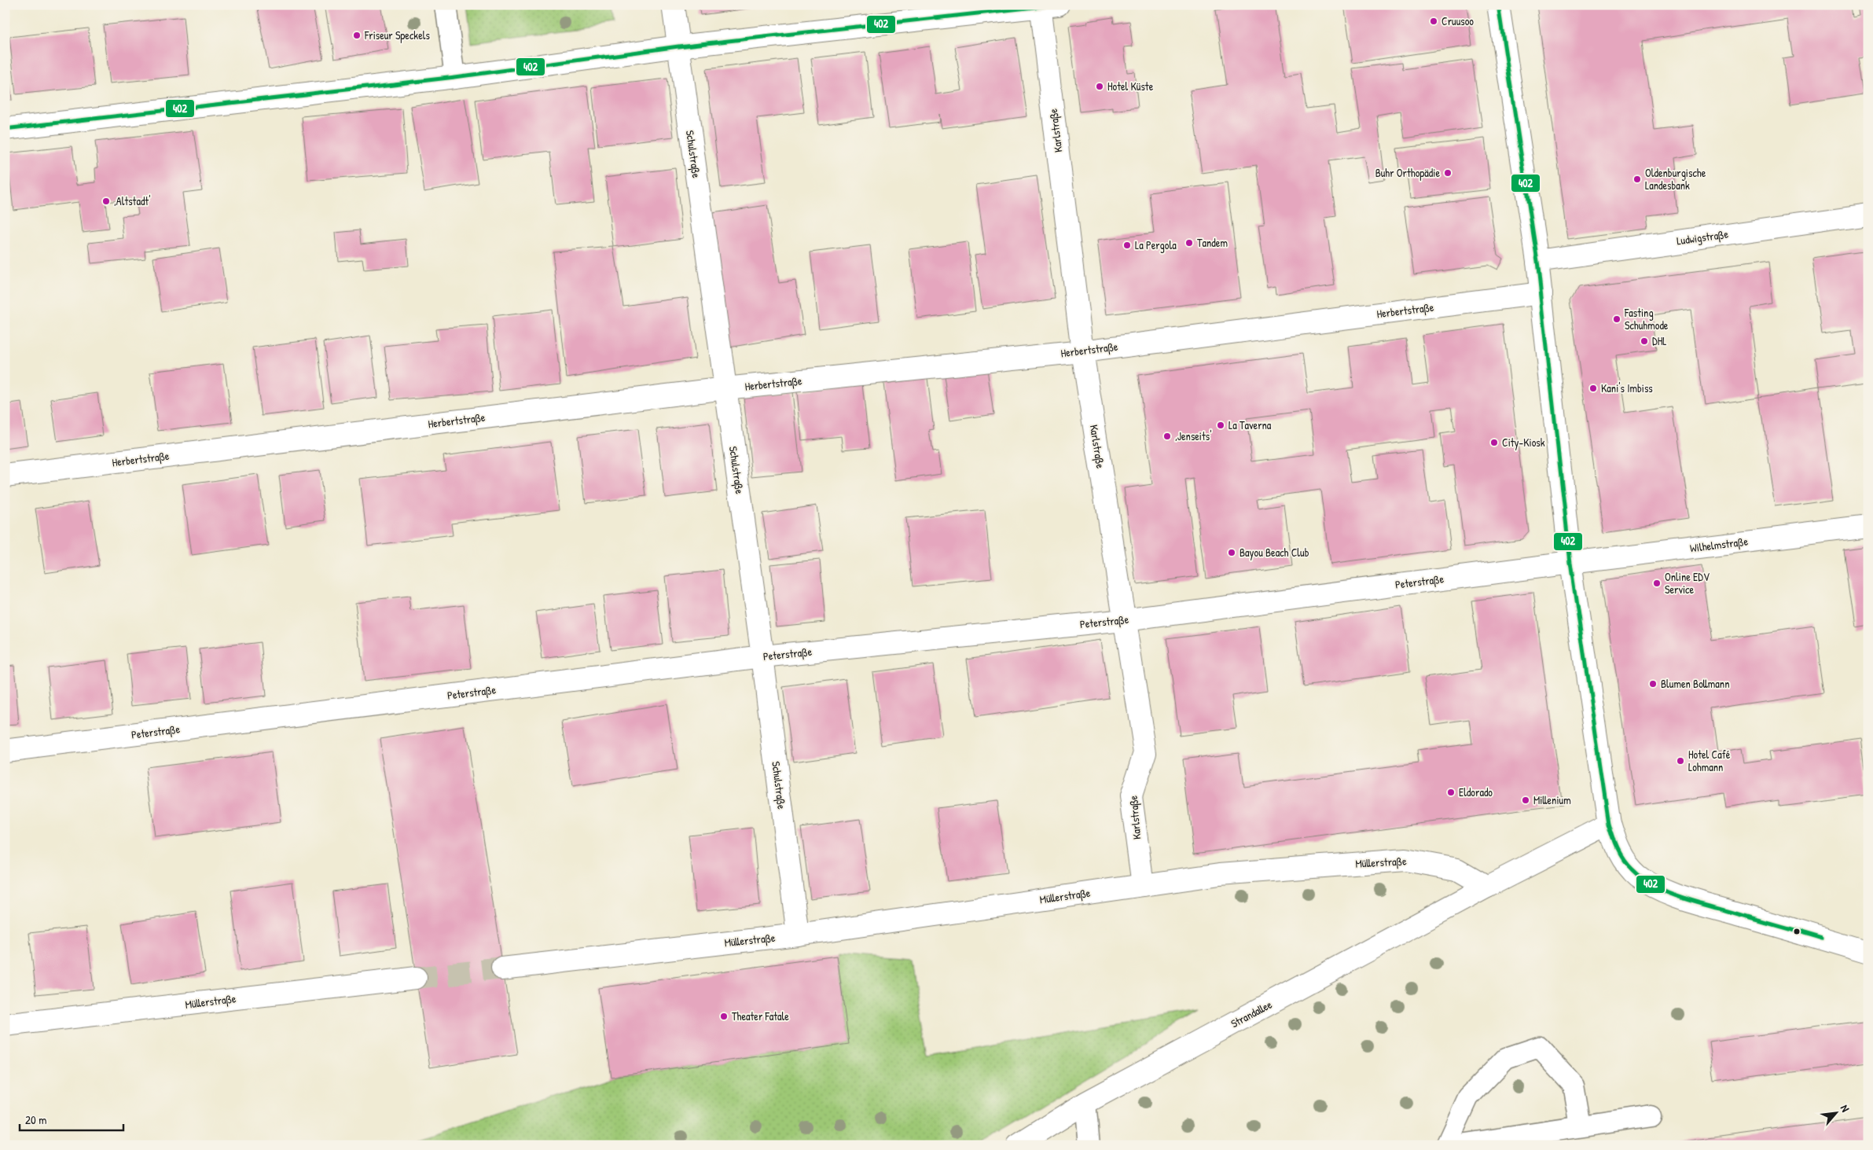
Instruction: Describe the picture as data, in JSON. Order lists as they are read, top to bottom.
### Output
{
  "streets": {
    "street": [
      "Karlstraße",
      "Schulstraße",
      "Ludwigstraße",
      "Herbertstraße",
      "Wilhelmstraße",
      "Peterstraße",
      "Müllerstraße",
      "Strandallee"
    ]
  },
  "crossings": [
    ["Karlstraße", "Herbertstraße"],
    ["Karlstraße", "Peterstraße"],
    ["Karlstraße", "Müllerstraße"],
    ["Schulstraße", "Herbertstraße"],
    ["Schulstraße", "Peterstraße"],
    ["Schulstraße", "Müllerstraße"],
    ["Wilhelmstraße", "Peterstraße"],
    ["Müllerstraße", "Strandallee"]
  ],
  "places": [
    "Cruusoo",
    "Friseur Speckels",
    "Hotel Küste",
    "Buhr Orthopädie",
    "Oldenburgische Landesbank",
    ",Altstadt'",
    "Tandem",
    "La Pergola",
    "Fasting Schuhmode",
    "DHL",
    "Kani's Imbiss",
    "La Taverna",
    ",Jenseits'",
    "City-Kiosk",
    "Bayou Beach Club",
    "Online EDV Service",
    "Blumen Bollmann",
    "Hotel Café Lohmann",
    "Eldorado",
    "Millenium",
    "Theater Fatale"
  ],
  "lines": ["transit line 402"],
  "scale_bar": "20 m",
  "north": "top right"
}
